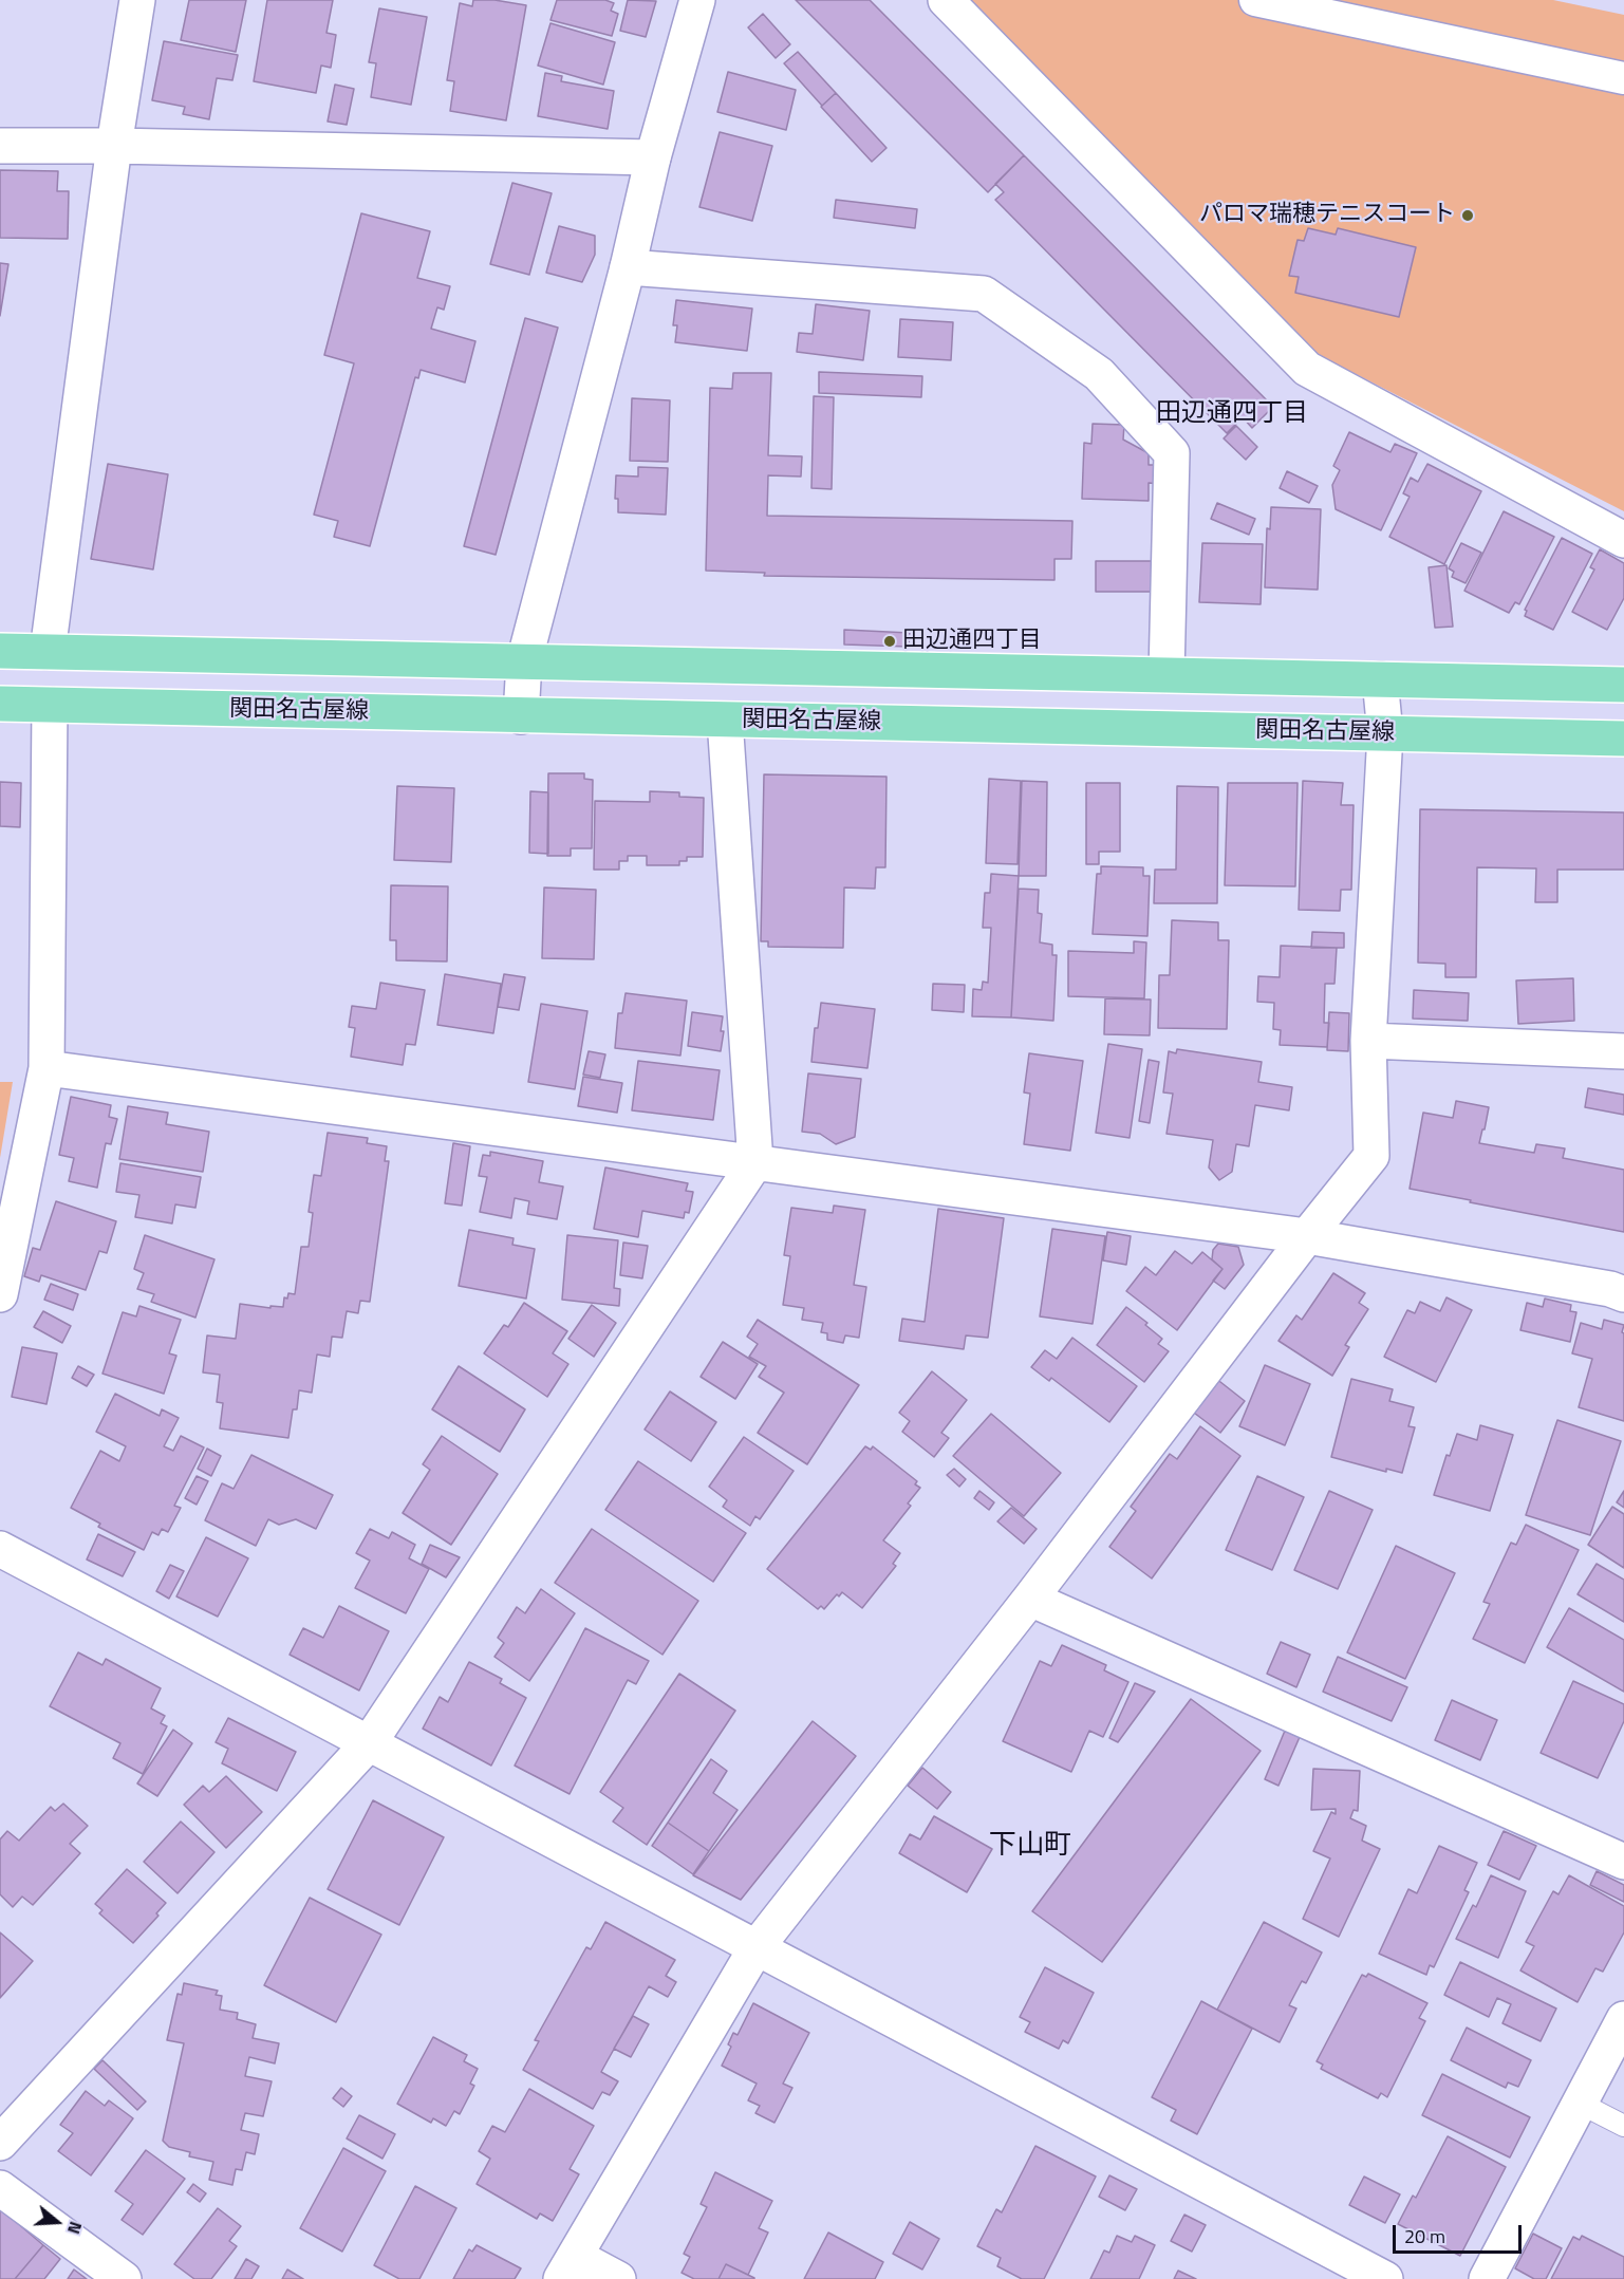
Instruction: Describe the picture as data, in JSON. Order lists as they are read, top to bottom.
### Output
{
  "streets": {
    "main road": ["関田名古屋線"]
  },
  "districts": ["田辺通四丁目", "下山町"],
  "places": ["パロマ瑞穂テニスコート", "田辺通四丁目"],
  "scale_bar": "20 m",
  "north": "right"
}
